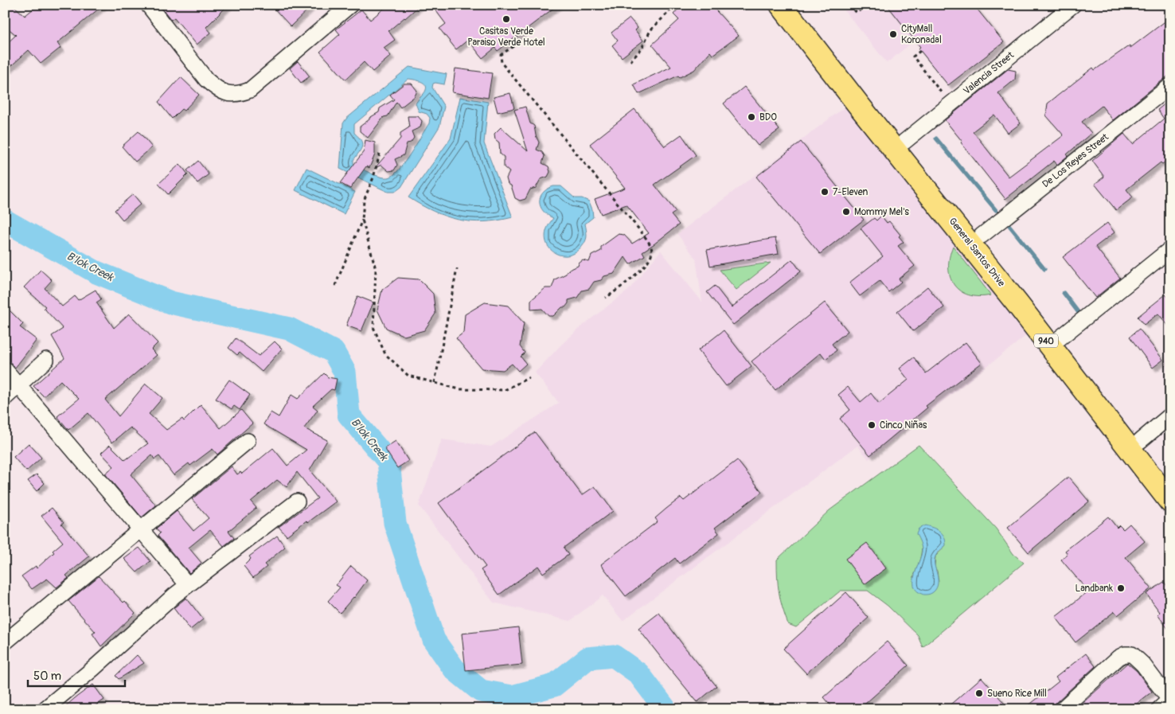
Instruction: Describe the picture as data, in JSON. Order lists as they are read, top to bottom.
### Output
{
  "streets": {
    "highway": ["General Santos Drive", "940"],
    "street": ["Valencia Street", "De Los Reyes Street"]
  },
  "crossings": [
    ["Valencia Street", "General Santos Drive"],
    ["De Los Reyes Street", "General Santos Drive"]
  ],
  "water": ["B'lok Creek"],
  "places": [
    "Casitas Verde Paraiso Verde Hotel",
    "CityMall Koronadal",
    "BDO",
    "7-Eleven",
    "Mommy Mel's",
    "Cinco Niñas",
    "Landbank",
    "Sueno Rice Mill"
  ],
  "scale_bar": "50 m"
}
